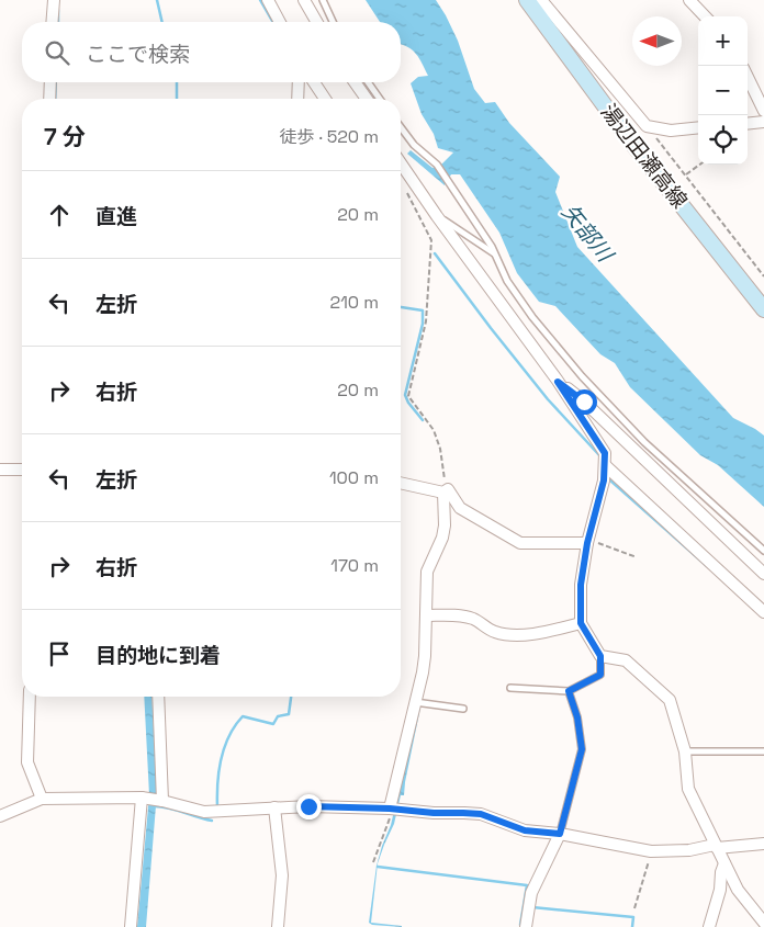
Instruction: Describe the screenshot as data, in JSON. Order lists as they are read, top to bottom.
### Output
{
  "streets": {
    "main road": ["湯辺田瀬高線"]
  },
  "water": ["矢部川"],
  "north": "left",
  "page": {
    "map_buttons": ["+", "−"],
    "search": "ここで検索",
    "heading": ["7 分", "徒歩 · 520 m"],
    "list": [
      ["直進", "20 m"],
      ["左折", "210 m"],
      ["右折", "20 m"],
      ["左折", "100 m"],
      ["右折", "170 m"],
      "目的地に到着"
    ]
  }
}
